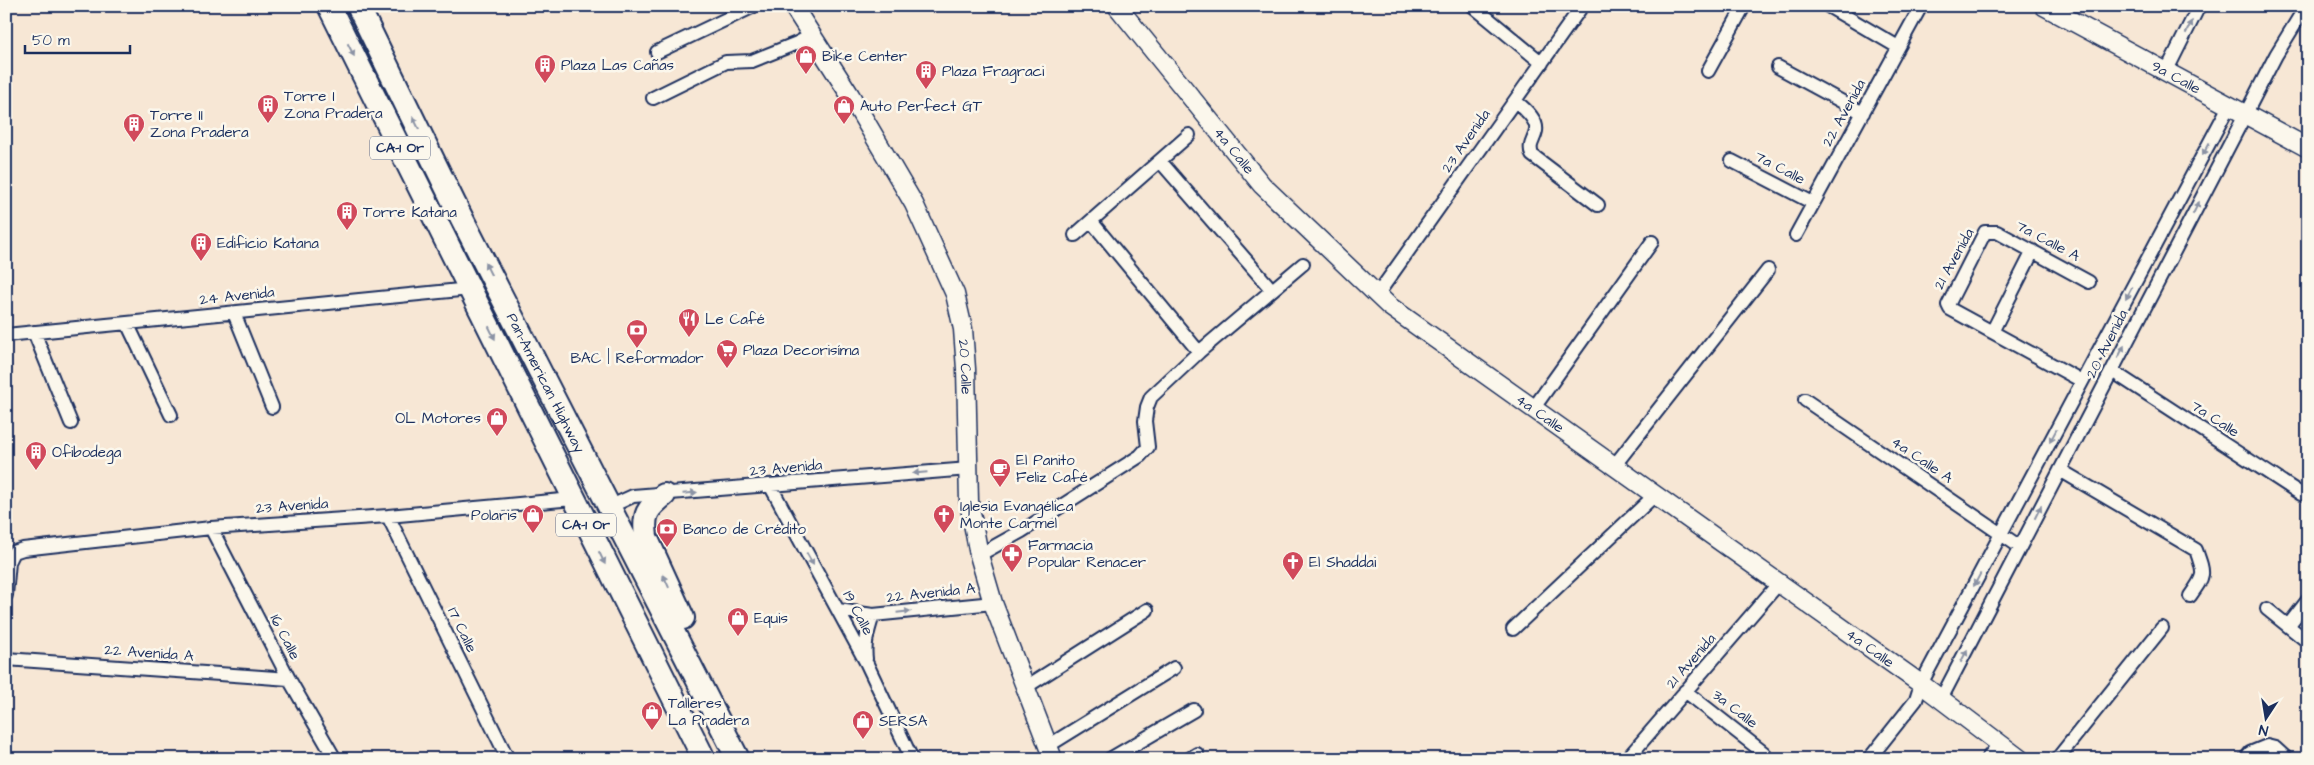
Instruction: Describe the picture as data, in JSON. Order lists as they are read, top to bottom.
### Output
{
  "streets": {
    "highway": ["CA-1 Or", "Pan-American Highway"],
    "street": [
      "9a Calle",
      "22 Avenida",
      "23 Avenida",
      "4a Calle",
      "7a Calle",
      "7a Calle A",
      "21 Avenida",
      "24 Avenida",
      "20 Avenida",
      "20 Calle",
      "4a Calle A",
      "22 Avenida A",
      "19 Calle",
      "17 Calle",
      "16 Calle",
      "3a Calle"
    ]
  },
  "crossings": [
    ["9a Calle", "20 Avenida"],
    ["22 Avenida", "7a Calle"],
    ["23 Avenida", "4a Calle"],
    ["23 Avenida", "20 Calle"],
    ["23 Avenida", "Pan-American Highway"],
    ["23 Avenida", "19 Calle"],
    ["23 Avenida", "17 Calle"],
    ["23 Avenida", "16 Calle"],
    ["4a Calle", "21 Avenida"],
    ["4a Calle", "20 Avenida"],
    ["7a Calle", "20 Avenida"],
    ["7a Calle A", "21 Avenida"],
    ["21 Avenida", "3a Calle"],
    ["24 Avenida", "Pan-American Highway"],
    ["20 Avenida", "4a Calle A"],
    ["20 Calle", "22 Avenida A"],
    ["22 Avenida A", "19 Calle"],
    ["22 Avenida A", "16 Calle"]
  ],
  "one_way": ["19 Calle"],
  "places": {
    "shop": [
      "Bike Center",
      "Auto Perfect GT",
      "OL Motores",
      "Polaris",
      "Equis",
      "Talleres La Pradera",
      "SERSA"
    ],
    "building": [
      "Plaza Las Cañas",
      "Plaza Fragraci",
      "Torre I Zona Pradera",
      "Torre II Zona Pradera",
      "Torre Katana",
      "Edificio Katana",
      "Ofibodega"
    ],
    "restaurant": ["Le Café"],
    "bank": ["BAC | Reformador", "Banco de Crédito"],
    "supermarket": ["Plaza Decorisíma"],
    "cafe": ["El Panito Feliz Café"],
    "church": ["Iglesia Evangélica Monte Carmel", "El Shaddai"],
    "pharmacy": ["Farmacia Popular Renacer"]
  },
  "scale_bar": "50 m",
  "north": "bottom"
}
